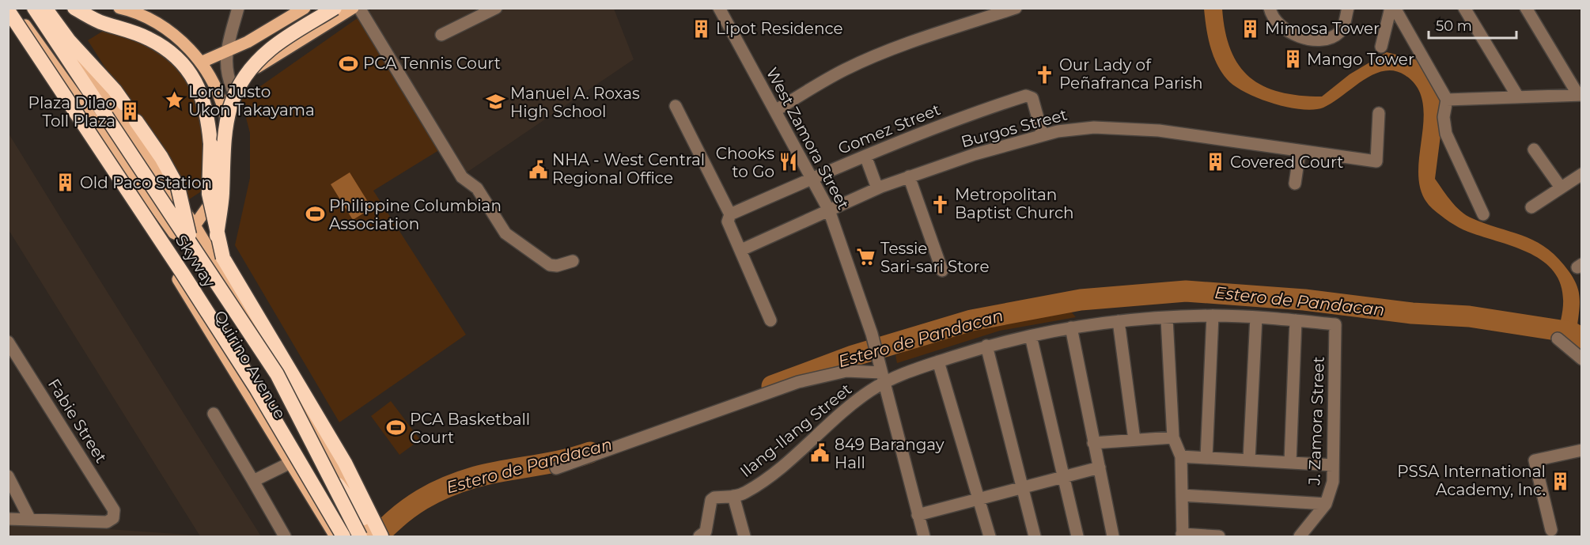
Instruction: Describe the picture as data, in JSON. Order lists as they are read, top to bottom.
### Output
{
  "streets": {
    "highway": ["Skyway"],
    "main road": ["Quirino Avenue"],
    "street": [
      "Burgos Street",
      "Gomez Street",
      "West Zamora Street",
      "Fabie Street",
      "J. Zamora Street",
      "Ilang-Ilang Street"
    ]
  },
  "crossings": [
    ["Burgos Street", "Gomez Street"],
    ["Burgos Street", "West Zamora Street"],
    ["Gomez Street", "West Zamora Street"],
    ["West Zamora Street", "Ilang-Ilang Street"],
    ["J. Zamora Street", "Ilang-Ilang Street"]
  ],
  "water": ["Estero de Pandacan"],
  "places": {
    "building": [
      "Lipot Residence",
      "Mimosa Tower",
      "Mango Tower",
      "Plaza Dilao Toll Plaza",
      "Covered Court",
      "Old Paco Station",
      "PSSA International Academy, Inc."
    ],
    "sports": ["PCA Tennis Court", "Philippine Columbian Association", "PCA Basketball Court"],
    "church": ["Our Lady of Peñafranca Parish", "Metropolitan Baptist Church"],
    "place": ["Lord Justo Ukon Takayama"],
    "school or university": ["Manuel A. Roxas High School"],
    "restaurant": ["Chooks to Go"],
    "public building": ["NHA - West Central Regional Office", "849 Barangay Hall"],
    "supermarket": ["Tessie Sari-sari Store"]
  },
  "scale_bar": "50 m"
}
